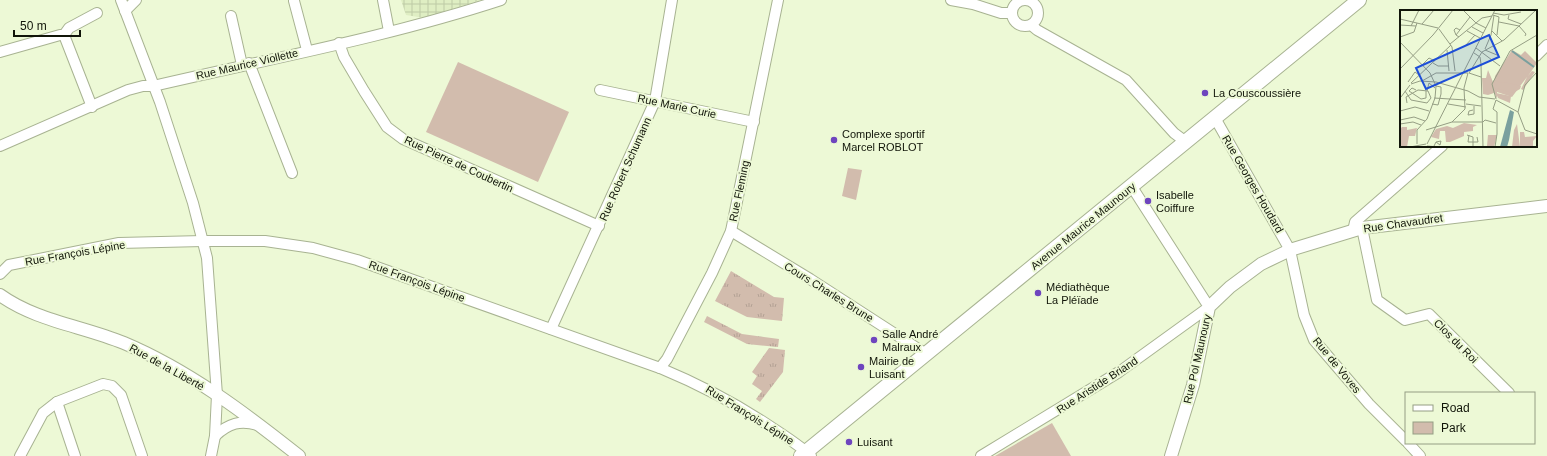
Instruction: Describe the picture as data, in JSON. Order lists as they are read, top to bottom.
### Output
{
  "streets": {
    "main road": ["Avenue Maurice Maunoury"],
    "street": [
      "Rue Maurice Viollette",
      "Rue Marie Curie",
      "Rue Pierre de Coubertin",
      "Rue Robert Schumann",
      "Rue Georges Houdard",
      "Rue Fleming",
      "Rue Chavaudret",
      "Rue François Lépine",
      "Cours Charles Brune",
      "Clos du Roi",
      "Rue Pol Maunoury",
      "Rue de Voves",
      "Rue de la Liberté",
      "Rue Aristide Briand"
    ]
  },
  "crossings": [
    ["Rue Maurice Viollette", "Rue Pierre de Coubertin"],
    ["Rue Marie Curie", "Rue Robert Schumann"],
    ["Rue Marie Curie", "Rue Fleming"],
    ["Rue Pierre de Coubertin", "Rue Robert Schumann"],
    ["Rue Robert Schumann", "Rue François Lépine"],
    ["Rue Georges Houdard", "Rue Chavaudret"],
    ["Rue Georges Houdard", "Avenue Maurice Maunoury"],
    ["Rue Georges Houdard", "Rue de Voves"],
    ["Rue Fleming", "Rue François Lépine"],
    ["Rue Fleming", "Cours Charles Brune"],
    ["Rue Chavaudret", "Clos du Roi"],
    ["Rue Chavaudret", "Rue Pol Maunoury"],
    ["Rue Chavaudret", "Rue de Voves"],
    ["Rue Chavaudret", "Rue Aristide Briand"],
    ["Avenue Maurice Maunoury", "Rue François Lépine"],
    ["Avenue Maurice Maunoury", "Cours Charles Brune"],
    ["Avenue Maurice Maunoury", "Rue Pol Maunoury"],
    ["Rue Pol Maunoury", "Rue Aristide Briand"]
  ],
  "places": [
    "La Couscoussière",
    "Complexe sportif Marcel ROBLOT",
    "Isabelle Coiffure",
    "Médiathèque La Pléïade",
    "Salle André Malraux",
    "Mairie de Luisant",
    "Luisant"
  ],
  "legend": ["Road", "Park"],
  "scale_bar": "50 m"
}
